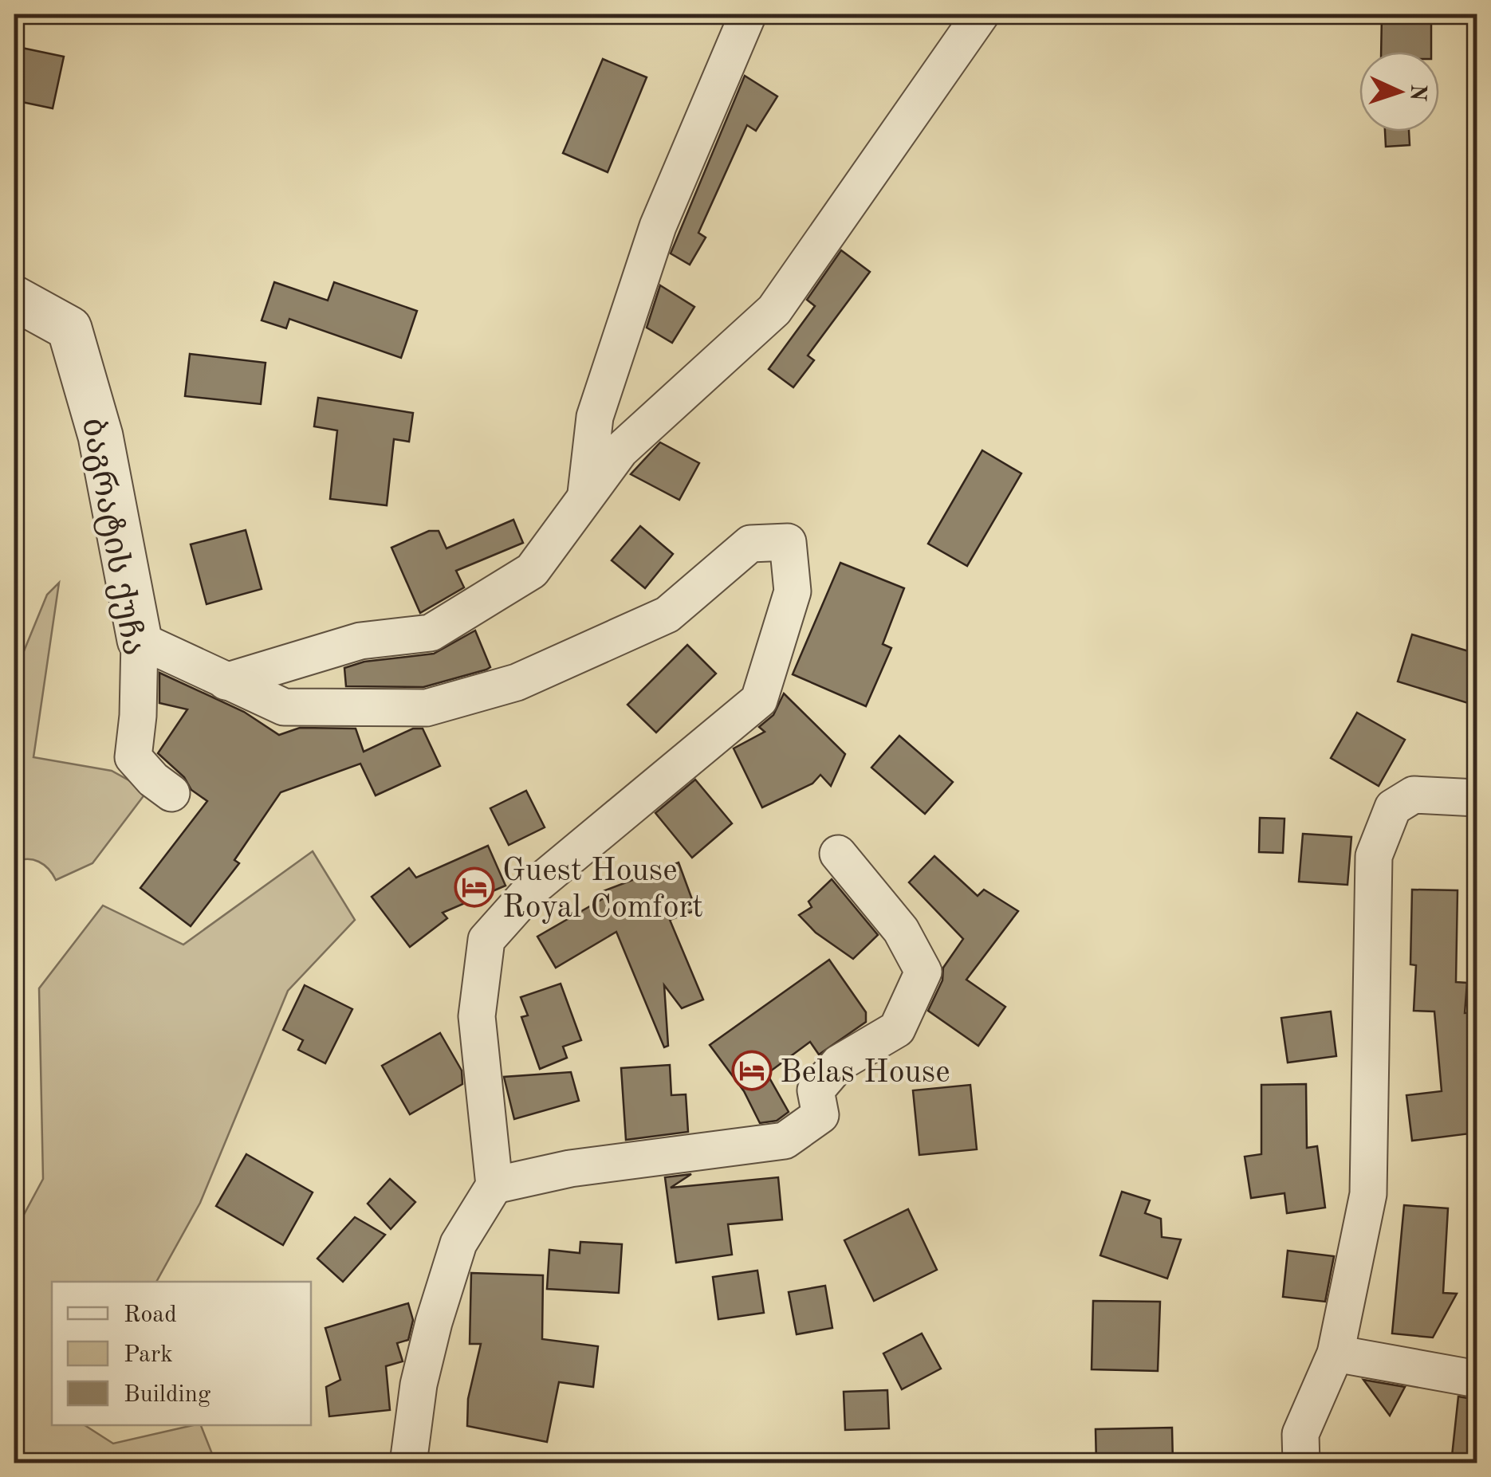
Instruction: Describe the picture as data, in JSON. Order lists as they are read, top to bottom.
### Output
{
  "streets": {
    "street": ["ბაგრატის ქუჩა"]
  },
  "places": {
    "hotel": ["Guest House Royal Comfort", "Belas House"]
  },
  "legend": ["Road", "Park", "Building"],
  "north": "right"
}
